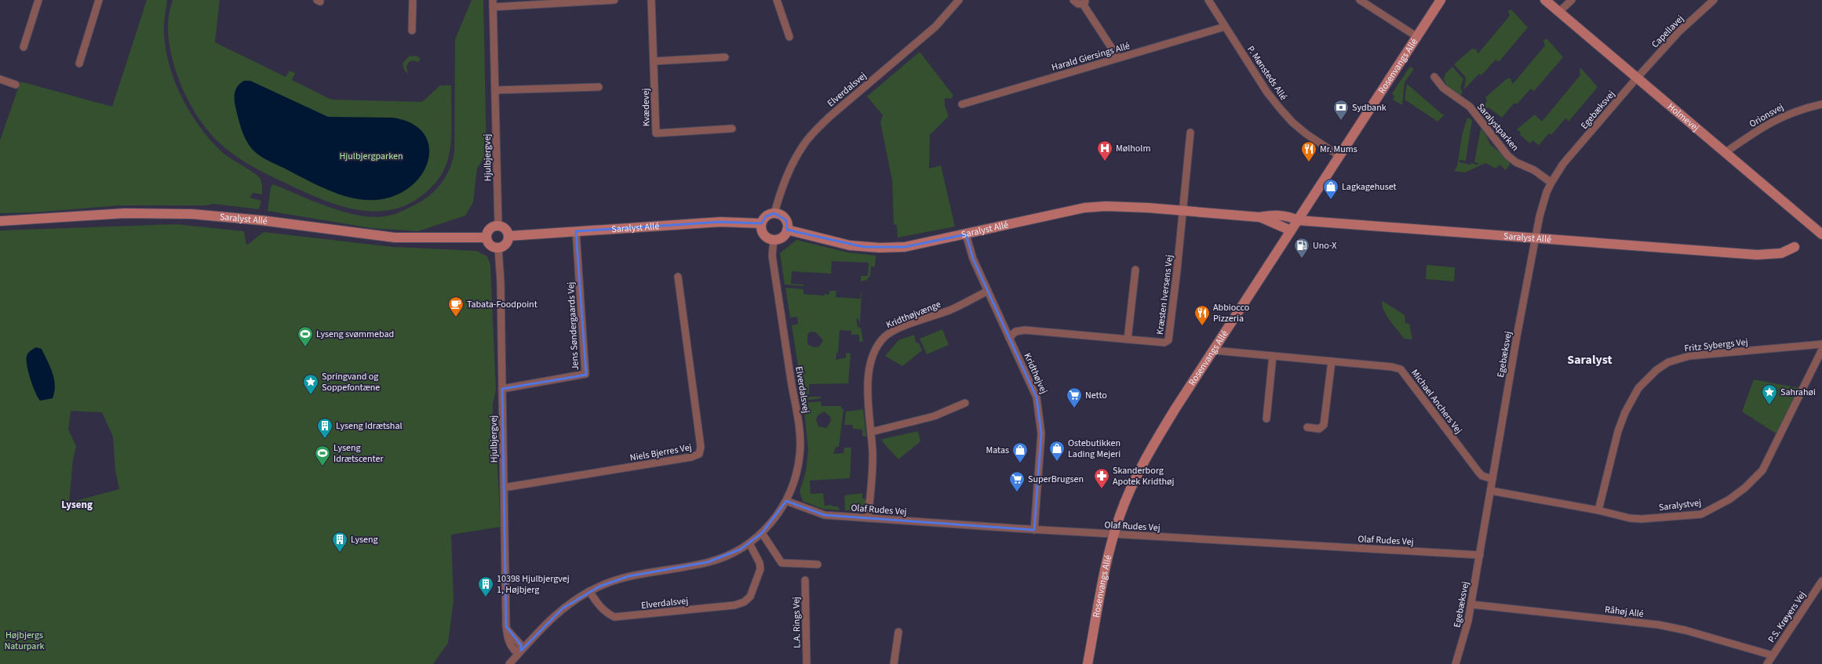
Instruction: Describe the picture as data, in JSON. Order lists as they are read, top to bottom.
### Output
{
  "streets": {
    "street": [
      "Capellavej",
      "Harald Giersings Allé",
      "Rosenvangs Allé",
      "P. Mønsteds Allé",
      "Elverdalsvej",
      "Kvædevej",
      "Egebæksvej",
      "Orionsvej",
      "Holmevej",
      "Saralystparken",
      "Hjulbjergvej",
      "Saralyst Allé",
      "Kræsten Iversens Vej",
      "Kridthøjvænge",
      "Jens Søndergaards Vej",
      "Fritz Sybergs Vej",
      "Kridthøjvej",
      "Michael Anchers Vej",
      "Niels Bjerres Vej",
      "Saralystvej",
      "Olaf Rudes Vej",
      "Råhøj Allé",
      "P.S. Krøyers Vej",
      "L.A. Rings Vej"
    ]
  },
  "crossings": [
    ["Capellavej", "Egebæksvej"],
    ["Capellavej", "Holmevej"],
    ["Harald Giersings Allé", "P. Mønsteds Allé"],
    ["Rosenvangs Allé", "P. Mønsteds Allé"],
    ["Rosenvangs Allé", "Saralyst Allé"],
    ["Rosenvangs Allé", "Michael Anchers Vej"],
    ["Rosenvangs Allé", "Olaf Rudes Vej"],
    ["Elverdalsvej", "Hjulbjergvej"],
    ["Elverdalsvej", "Saralyst Allé"],
    ["Elverdalsvej", "Olaf Rudes Vej"],
    ["Egebæksvej", "Holmevej"],
    ["Egebæksvej", "Saralystparken"],
    ["Egebæksvej", "Saralyst Allé"],
    ["Egebæksvej", "Michael Anchers Vej"],
    ["Egebæksvej", "Saralystvej"],
    ["Egebæksvej", "Olaf Rudes Vej"],
    ["Egebæksvej", "Råhøj Allé"],
    ["Orionsvej", "Holmevej"],
    ["Hjulbjergvej", "Saralyst Allé"],
    ["Hjulbjergvej", "Jens Søndergaards Vej"],
    ["Hjulbjergvej", "Niels Bjerres Vej"],
    ["Saralyst Allé", "Kræsten Iversens Vej"],
    ["Saralyst Allé", "Jens Søndergaards Vej"],
    ["Saralyst Allé", "Kridthøjvej"],
    ["Kræsten Iversens Vej", "Kridthøjvej"],
    ["Kridthøjvænge", "Kridthøjvej"],
    ["Kridthøjvænge", "Olaf Rudes Vej"],
    ["Fritz Sybergs Vej", "Saralystvej"],
    ["Kridthøjvej", "Olaf Rudes Vej"],
    ["Råhøj Allé", "P.S. Krøyers Vej"]
  ],
  "districts": ["Saralyst", "Lyseng"],
  "parks": ["Hjulbjergparken", "Højbjergs Naturpark"],
  "places": {
    "bank": ["Sydbank"],
    "hospital": ["Mølholm"],
    "restaurant": ["Mr. Mums", "Abbiocco Pizzeria"],
    "shop": ["Lagkagehuset", "Ostebutikken Lading Mejeri", "Matas"],
    "fuel station": ["Uno-X"],
    "cafe": ["Tabata-Foodpoint"],
    "sports": ["Lyseng svømmebad", "Lyseng Idrætscenter"],
    "place": ["Springvand og Soppefontæne", "Sahrahøi"],
    "supermarket": ["Netto", "SuperBrugsen"],
    "building": ["Lyseng Idrætshal", "Lyseng", "10398 Hjulbjergvej 1, Højbjerg"],
    "pharmacy": ["Skanderborg Apotek Kridthøj"]
  }
}
